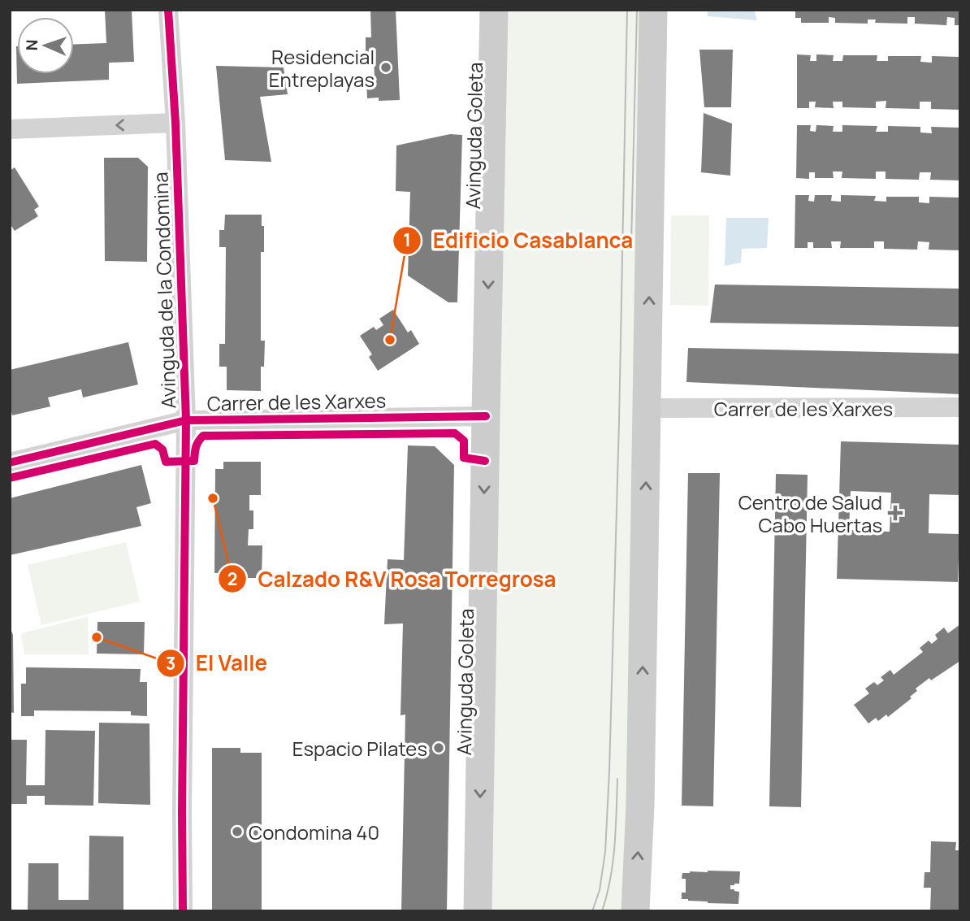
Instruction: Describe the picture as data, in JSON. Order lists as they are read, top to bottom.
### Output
{
  "streets": {
    "main road": ["Avinguda Goleta"],
    "street": ["Avinguda de la Condomina", "Carrer de les Xarxes"]
  },
  "crossings": [
    ["Avinguda Goleta", "Carrer de les Xarxes"],
    ["Avinguda de la Condomina", "Carrer de les Xarxes"]
  ],
  "places": {
    "other": [
      "Residencial Entreplayas",
      "Edificio Casablanca",
      "Calzado R&V Rosa Torregrosa",
      "El Valle",
      "Espacio Pilates",
      "Condomina 40"
    ],
    "health": ["Centro de Salud Cabo Huertas"]
  },
  "north": "left"
}
